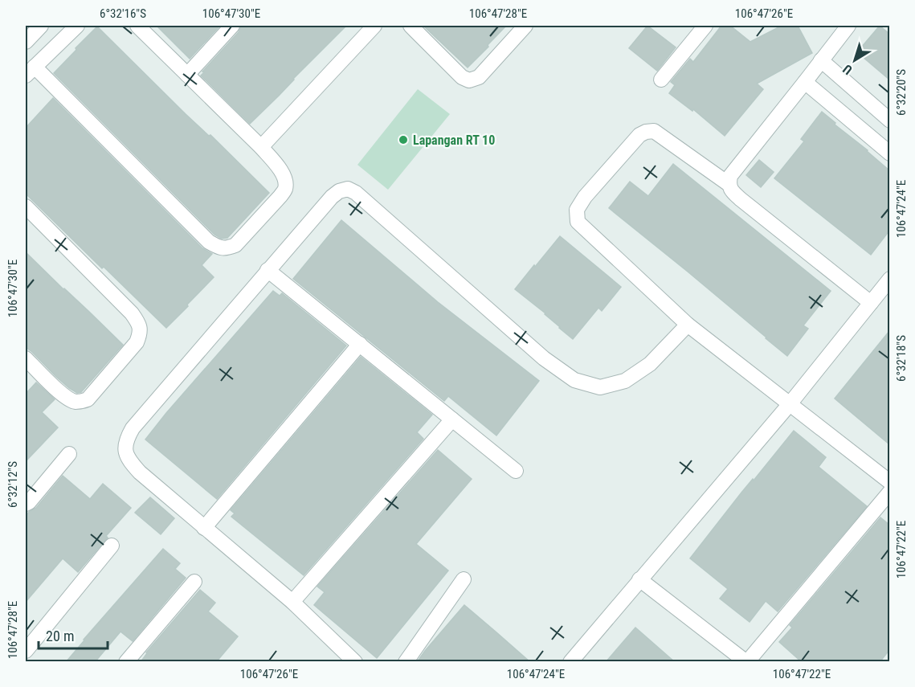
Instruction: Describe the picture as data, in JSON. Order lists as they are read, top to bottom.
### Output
{
  "places": ["Lapangan RT 10"],
  "scale_bar": "20 m",
  "north": "bottom left",
  "coordinates": [
    "6°32'16\"S",
    "106°47'30\"E",
    "106°47'28\"E",
    "106°47'26\"E",
    "6°32'20\"S",
    "106°47'24\"E",
    "6°32'18\"S",
    "6°32'12\"S",
    "106°47'22\"E"
  ]
}
